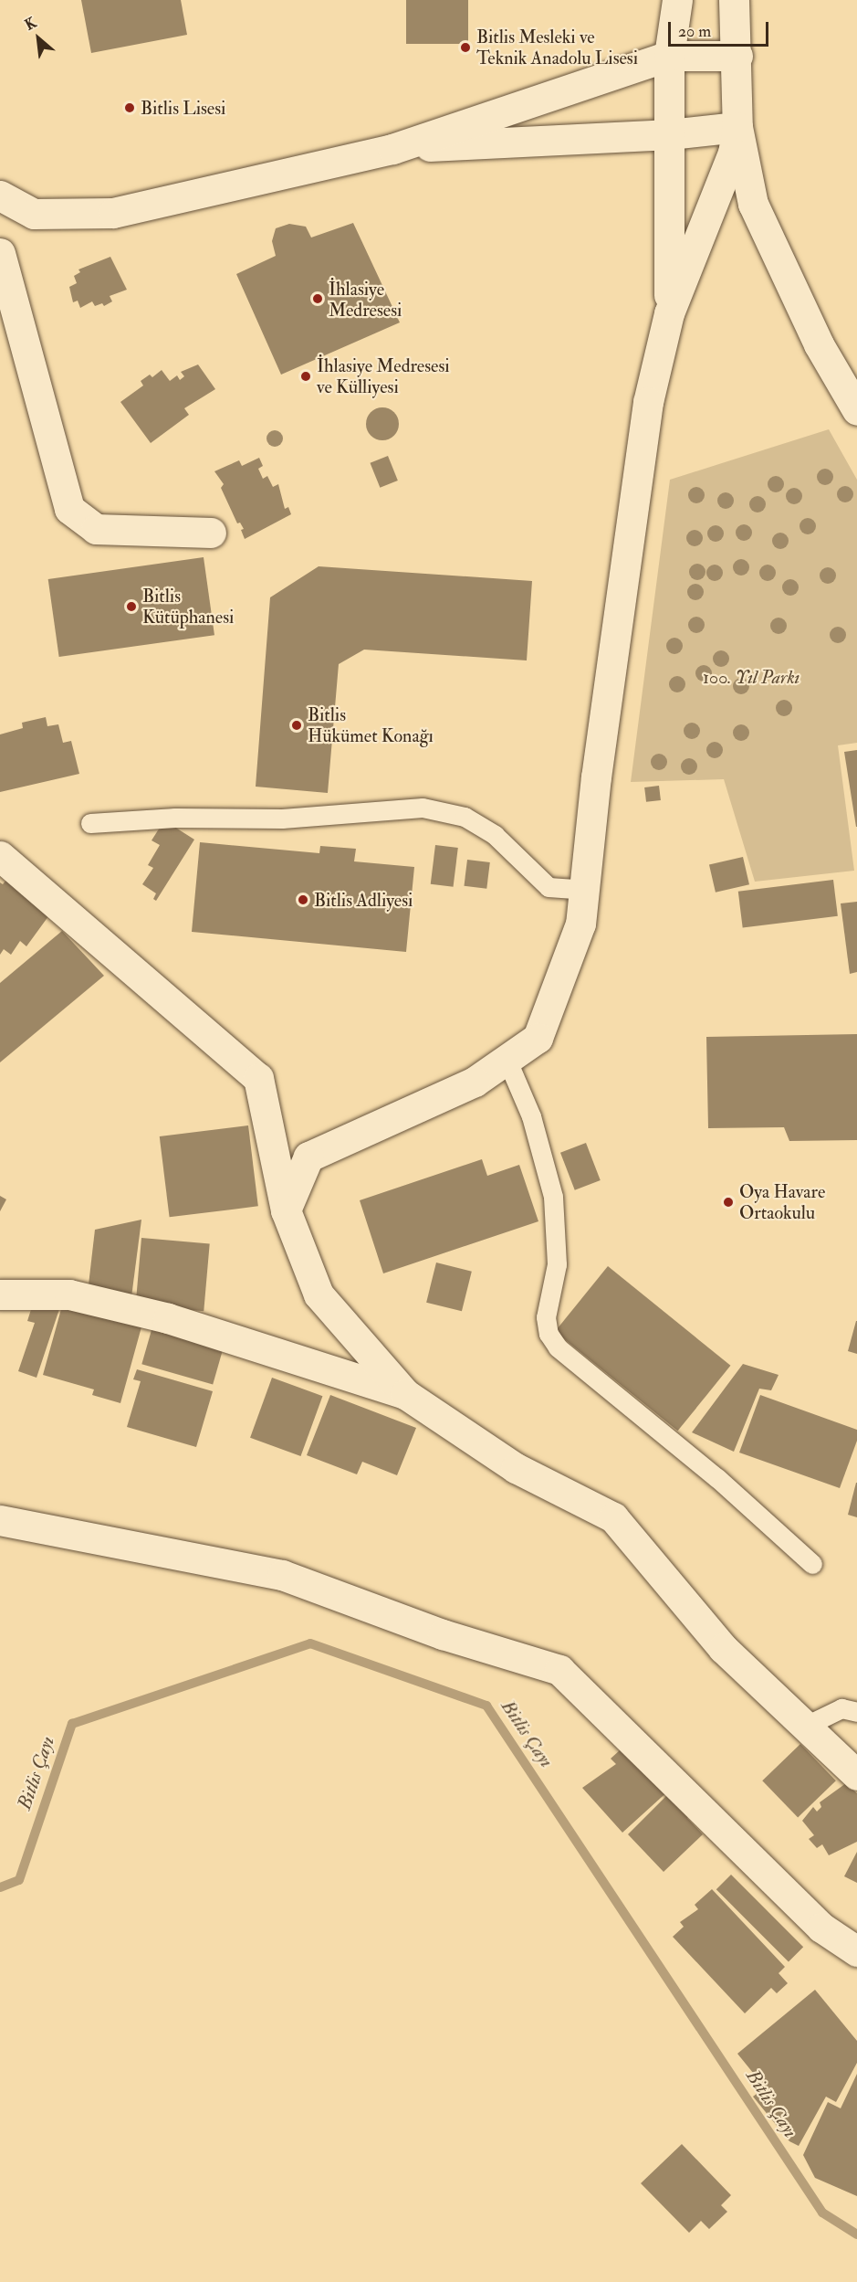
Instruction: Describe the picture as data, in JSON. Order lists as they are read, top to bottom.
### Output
{
  "water": ["Bitlis Çayı"],
  "parks": ["100. Yıl Parkı"],
  "places": [
    "Bitlis Mesleki ve Teknik Anadolu Lisesi",
    "Bitlis Lisesi",
    "İhlasiye Medresesi",
    "İhlasiye Medresesi ve Külliyesi",
    "Bitlis Kütüphanesi",
    "Bitlis Hükümet Konağı",
    "Bitlis Adliyesi",
    "Oya Havare Ortaokulu"
  ],
  "scale_bar": "20 m",
  "north": "top left"
}
